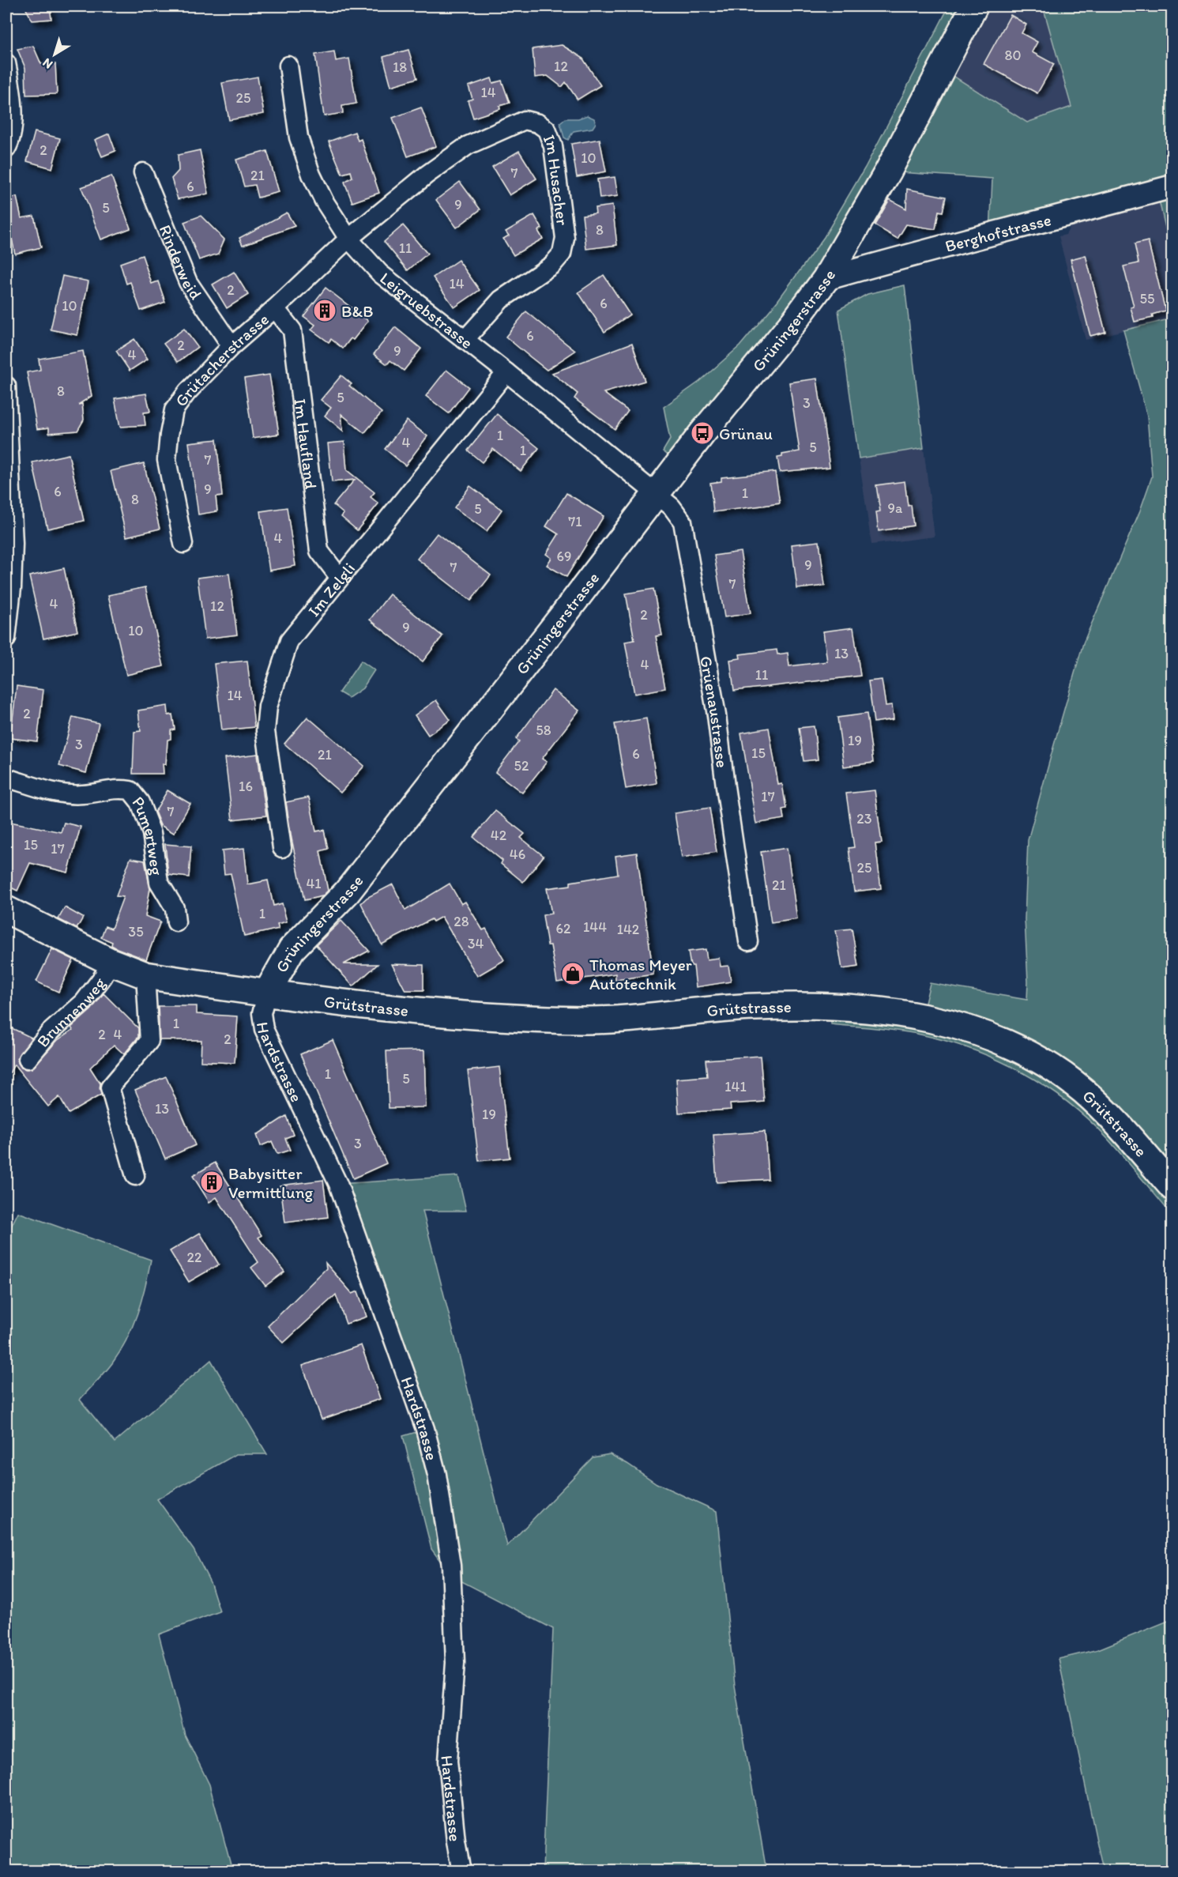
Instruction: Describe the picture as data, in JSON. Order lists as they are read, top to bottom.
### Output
{
  "streets": {
    "main road": ["Grüningerstrasse", "Grütstrasse"],
    "street": [
      "Im Husacher",
      "Berghofstrasse",
      "Rinderweid",
      "Leigruebstrasse",
      "Grütacherstrasse",
      "Im Haufland",
      "Im Zelgli",
      "Grüenaustrasse",
      "Pumertweg",
      "Brunnenweg",
      "Hardstrasse"
    ]
  },
  "crossings": [
    ["Im Husacher", "Leigruebstrasse"],
    ["Im Husacher", "Grütacherstrasse"],
    ["Berghofstrasse", "Grüningerstrasse"],
    ["Rinderweid", "Grütacherstrasse"],
    ["Leigruebstrasse", "Grüningerstrasse"],
    ["Leigruebstrasse", "Grütacherstrasse"],
    ["Leigruebstrasse", "Im Zelgli"],
    ["Leigruebstrasse", "Grüenaustrasse"],
    ["Grüningerstrasse", "Grüenaustrasse"],
    ["Grüningerstrasse", "Grütstrasse"],
    ["Grüningerstrasse", "Brunnenweg"],
    ["Grüningerstrasse", "Hardstrasse"],
    ["Grütacherstrasse", "Im Haufland"],
    ["Im Haufland", "Im Zelgli"],
    ["Grütstrasse", "Hardstrasse"]
  ],
  "places": {
    "building": ["B&B", "Babysitter Vermittlung"],
    "bus stop": ["Grünau"],
    "shop": ["Thomas Meyer Autotechnik"]
  },
  "house_numbers": [
    "80",
    "12",
    "18",
    "14",
    "25",
    "2",
    "10",
    "7",
    "21",
    "6",
    "9",
    "5",
    "8",
    "11",
    "14",
    "2",
    "55",
    "6",
    "10",
    "6",
    "2",
    "9",
    "4",
    "8",
    "5",
    "3",
    "1",
    "4",
    "5",
    "1",
    "7",
    "9",
    "6",
    "1",
    "8",
    "9a",
    "5",
    "71",
    "4",
    "69",
    "9",
    "7",
    "7",
    "4",
    "12",
    "2",
    "9",
    "10",
    "13",
    "4",
    "11",
    "14",
    "2",
    "58",
    "19",
    "3",
    "15",
    "6",
    "21",
    "52",
    "16",
    "17",
    "7",
    "23",
    "42",
    "15",
    "17",
    "46",
    "25",
    "41",
    "21",
    "1",
    "28",
    "144",
    "62",
    "142",
    "35",
    "34",
    "1",
    "2",
    "4",
    "2",
    "1",
    "5",
    "141",
    "13",
    "19",
    "3",
    "22"
  ],
  "north": "bottom left"
}
